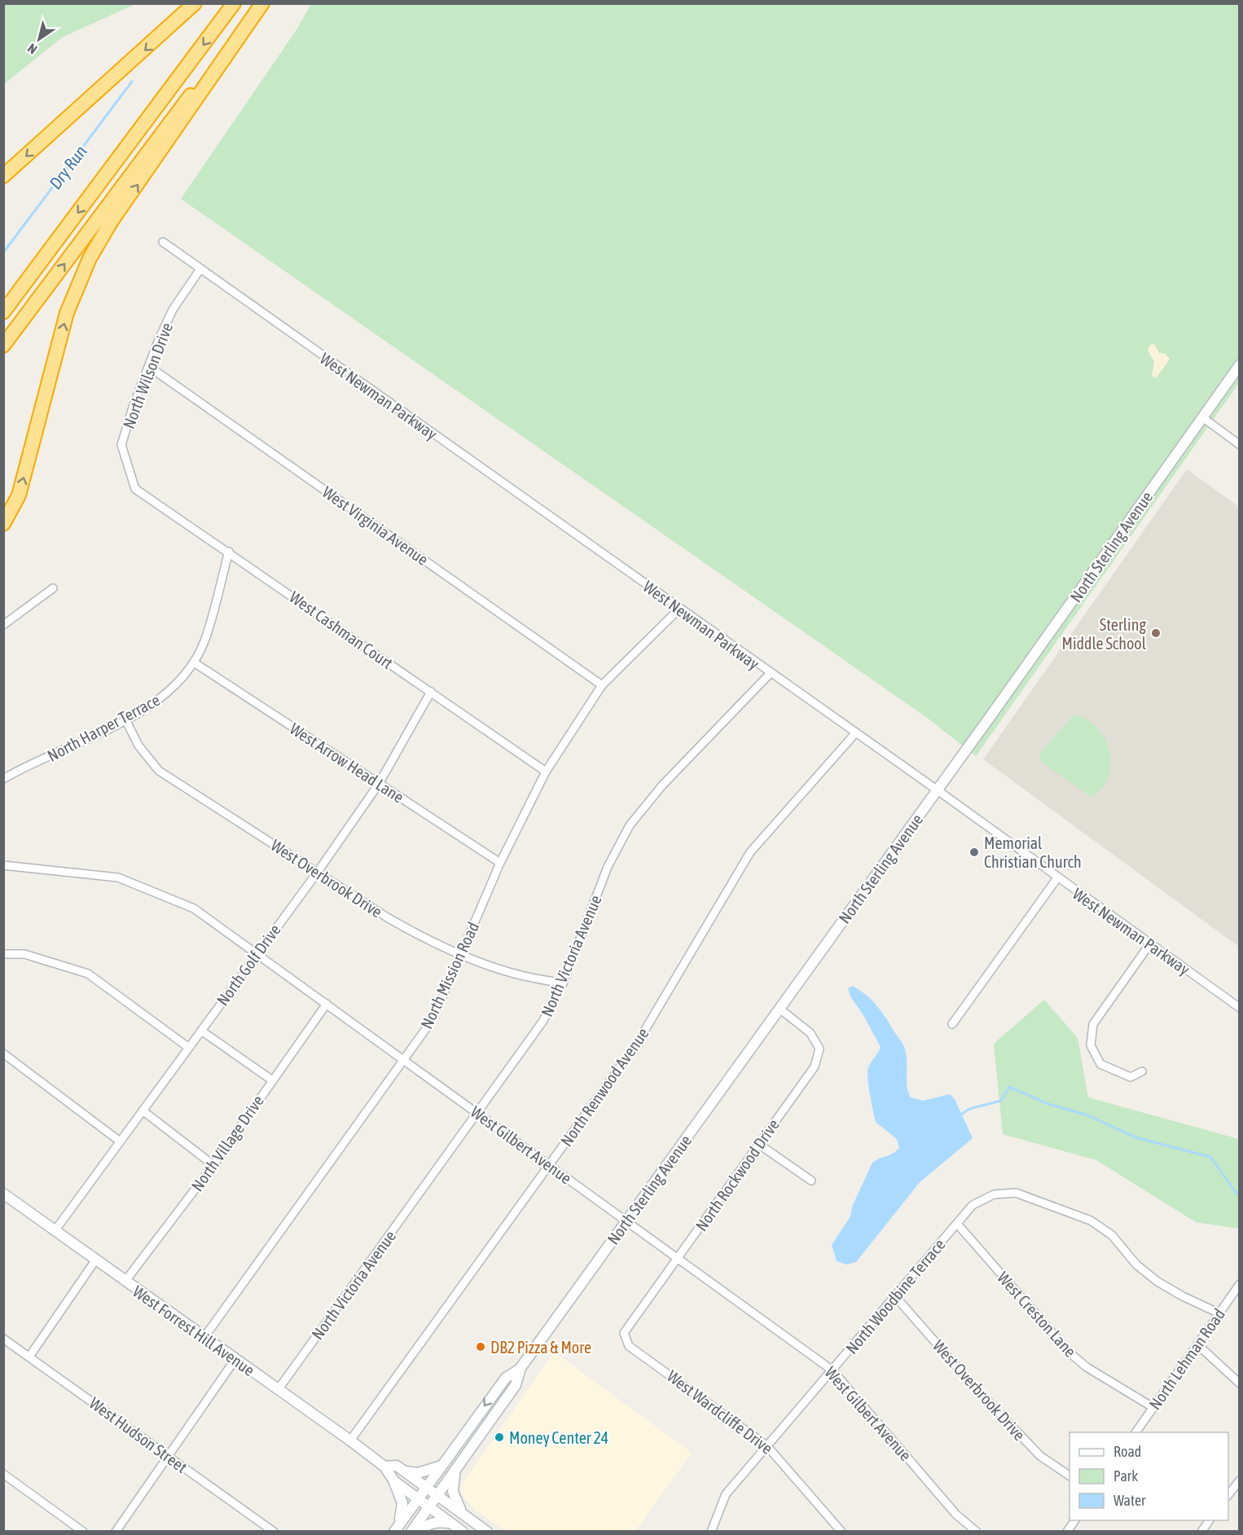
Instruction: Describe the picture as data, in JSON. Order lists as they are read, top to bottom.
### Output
{
  "streets": {
    "main road": ["North Sterling Avenue", "West Forrest Hill Avenue"],
    "street": [
      "North Wilson Drive",
      "West Newman Parkway",
      "West Virginia Avenue",
      "West Cashman Court",
      "North Harper Terrace",
      "West Arrow Head Lane",
      "West Overbrook Drive",
      "North Victoria Avenue",
      "North Golf Drive",
      "North Mission Road",
      "North Renwood Avenue",
      "North Village Drive",
      "West Gilbert Avenue",
      "North Rockwood Drive",
      "North Woodbine Terrace",
      "West Creston Lane",
      "North Lehman Road",
      "West Wardcliffe Drive",
      "West Hudson Street"
    ]
  },
  "crossings": [
    ["North Wilson Drive", "West Newman Parkway"],
    ["North Wilson Drive", "West Virginia Avenue"],
    ["North Wilson Drive", "West Cashman Court"],
    ["West Newman Parkway", "North Sterling Avenue"],
    ["West Newman Parkway", "North Victoria Avenue"],
    ["West Newman Parkway", "North Mission Road"],
    ["West Newman Parkway", "North Renwood Avenue"],
    ["West Virginia Avenue", "North Mission Road"],
    ["North Sterling Avenue", "West Gilbert Avenue"],
    ["North Sterling Avenue", "North Rockwood Drive"],
    ["North Sterling Avenue", "West Forrest Hill Avenue"],
    ["West Cashman Court", "North Harper Terrace"],
    ["West Cashman Court", "North Golf Drive"],
    ["West Cashman Court", "North Mission Road"],
    ["North Harper Terrace", "West Arrow Head Lane"],
    ["North Harper Terrace", "West Overbrook Drive"],
    ["West Arrow Head Lane", "North Golf Drive"],
    ["West Arrow Head Lane", "North Mission Road"],
    ["West Overbrook Drive", "North Victoria Avenue"],
    ["West Overbrook Drive", "North Golf Drive"],
    ["West Overbrook Drive", "North Mission Road"],
    ["West Overbrook Drive", "North Woodbine Terrace"],
    ["North Victoria Avenue", "West Gilbert Avenue"],
    ["North Victoria Avenue", "West Forrest Hill Avenue"],
    ["North Golf Drive", "West Gilbert Avenue"],
    ["North Golf Drive", "West Forrest Hill Avenue"],
    ["North Mission Road", "West Gilbert Avenue"],
    ["North Mission Road", "West Forrest Hill Avenue"],
    ["North Renwood Avenue", "West Gilbert Avenue"],
    ["North Renwood Avenue", "West Forrest Hill Avenue"],
    ["North Village Drive", "West Gilbert Avenue"],
    ["North Village Drive", "West Forrest Hill Avenue"],
    ["West Gilbert Avenue", "North Rockwood Drive"],
    ["West Gilbert Avenue", "North Woodbine Terrace"],
    ["North Rockwood Drive", "West Wardcliffe Drive"],
    ["North Woodbine Terrace", "West Creston Lane"],
    ["North Woodbine Terrace", "North Lehman Road"],
    ["North Woodbine Terrace", "West Wardcliffe Drive"],
    ["West Creston Lane", "North Lehman Road"]
  ],
  "water": ["Dry Run"],
  "places": [
    "Sterling Middle School",
    "Memorial Christian Church",
    "DB2 Pizza & More",
    "Money Center 24"
  ],
  "legend": ["Road", "Park", "Water"],
  "north": "bottom left"
}
